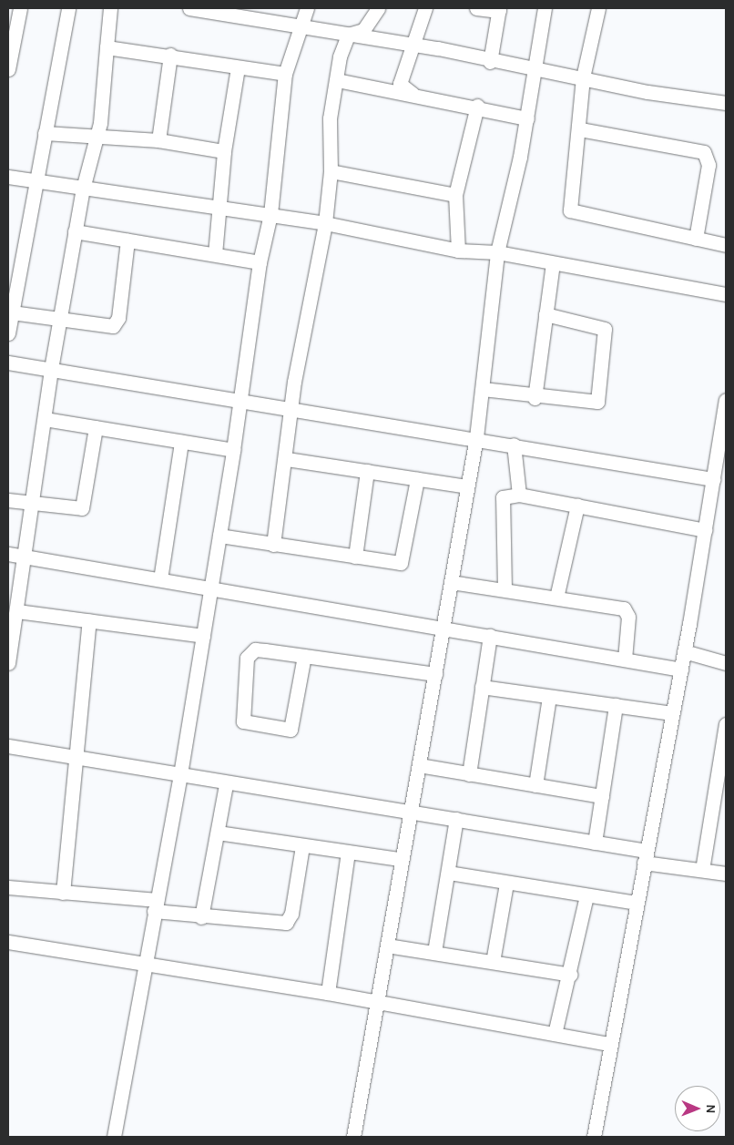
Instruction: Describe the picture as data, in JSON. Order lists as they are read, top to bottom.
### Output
{
  "north": "right"
}
